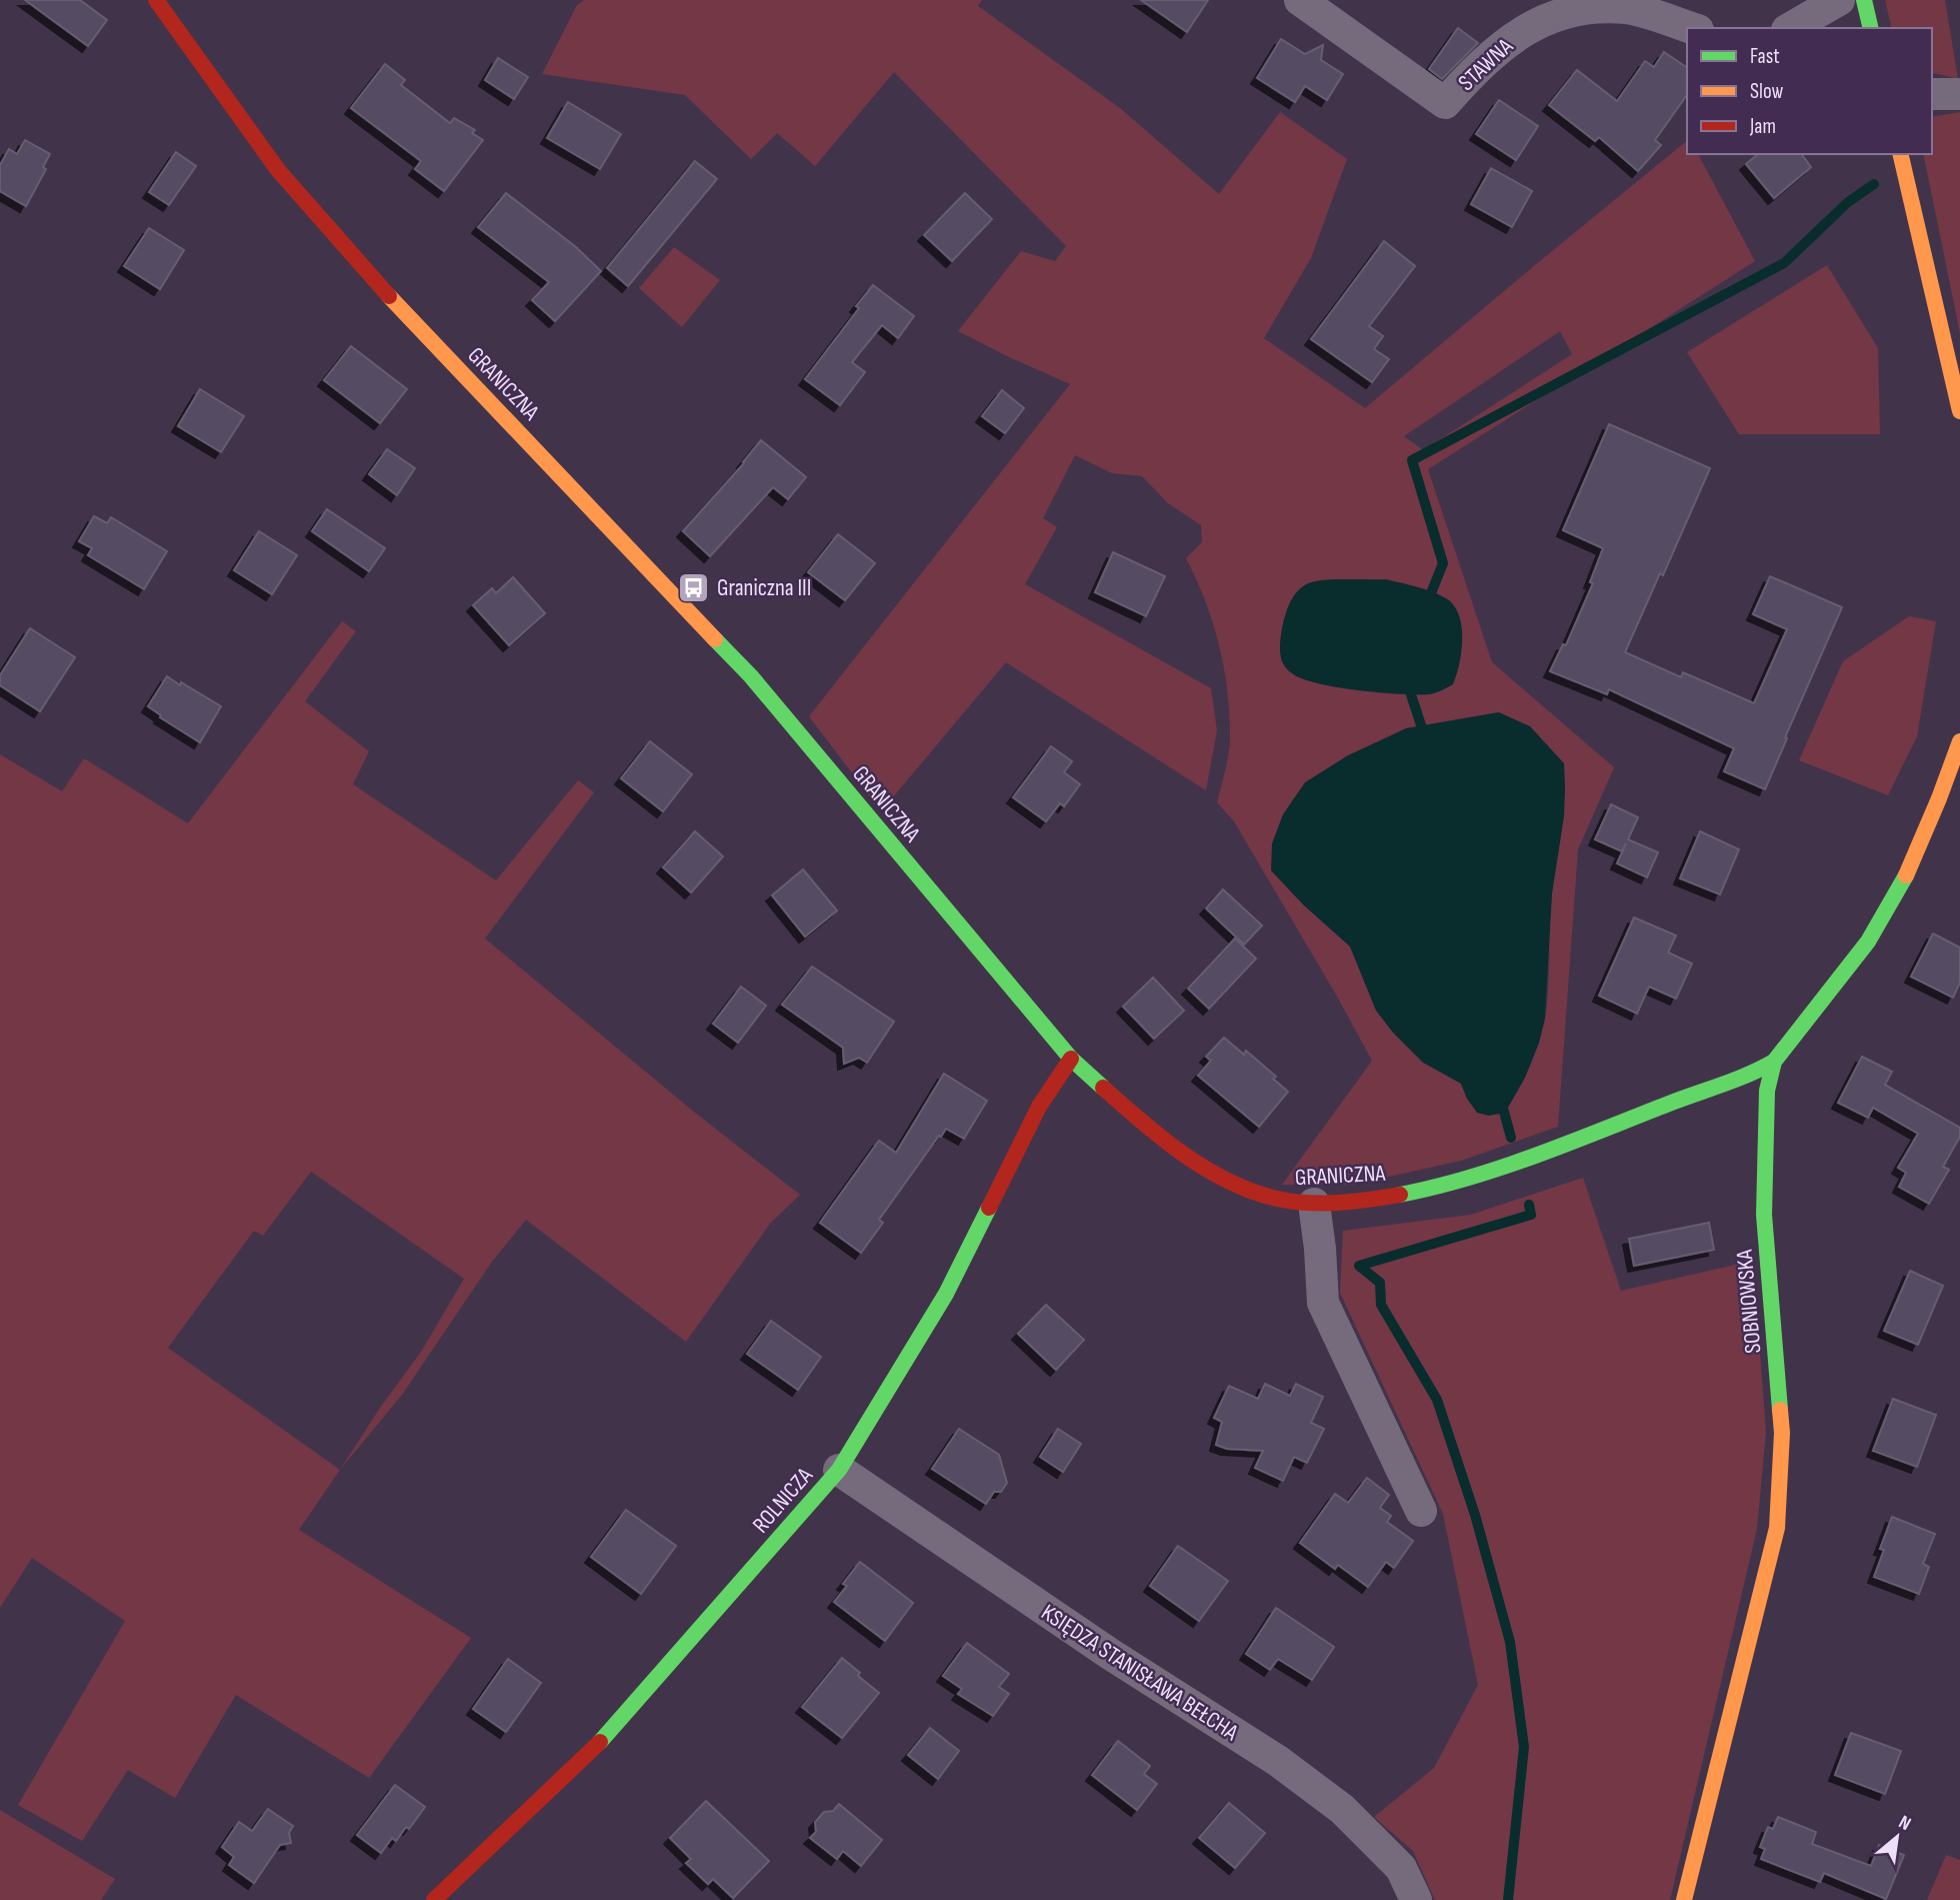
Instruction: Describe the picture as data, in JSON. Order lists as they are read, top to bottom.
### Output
{
  "streets": {
    "street": [
      "STAWNA",
      "GRANICZNA",
      "SOBNIOWSKA",
      "ROLNICZA",
      "KSIĘDZA STANISŁAWA BEŁCHA"
    ]
  },
  "crossings": [
    ["GRANICZNA", "SOBNIOWSKA"],
    ["GRANICZNA", "ROLNICZA"],
    ["ROLNICZA", "KSIĘDZA STANISŁAWA BEŁCHA"]
  ],
  "places": {
    "bus stop": ["Graniczna III"]
  },
  "legend": ["Fast", "Slow", "Jam"],
  "north": "top right"
}
